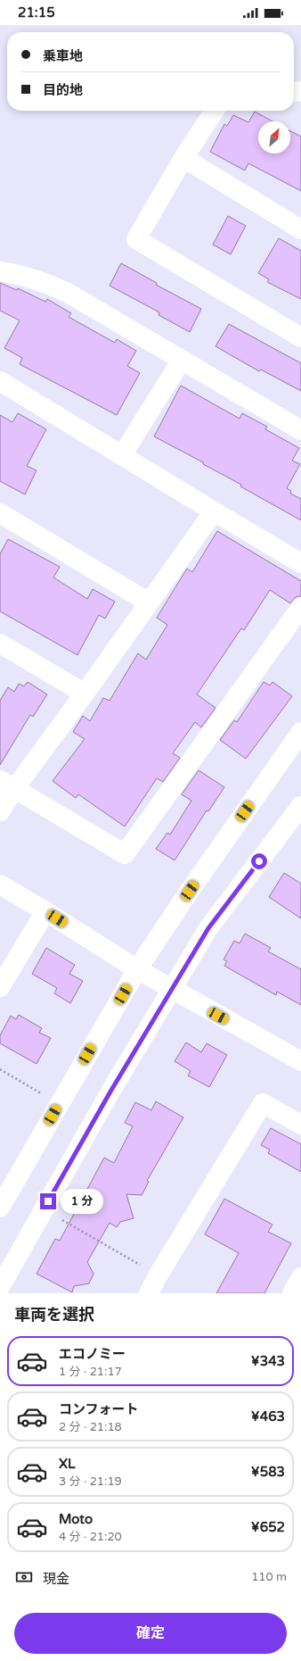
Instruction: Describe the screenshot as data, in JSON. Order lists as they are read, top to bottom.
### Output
{
  "north": "top right",
  "page": {
    "status": "21:15",
    "banner": ["乗車地", "目的地"],
    "bubble": "1 分",
    "heading": "車両を選択",
    "list": [
      {
        "name": "エコノミー",
        "note": "1 分 · 21:17",
        "value": "¥343"
      },
      {
        "name": "コンフォート",
        "note": "2 分 · 21:18",
        "value": "¥463"
      },
      {
        "name": "XL",
        "note": "3 分 · 21:19",
        "value": "¥583"
      },
      {
        "name": "Moto",
        "note": "4 分 · 21:20",
        "value": "¥652"
      }
    ],
    "pay": ["現金", "110 m"],
    "buttons": "確定"
  }
}
